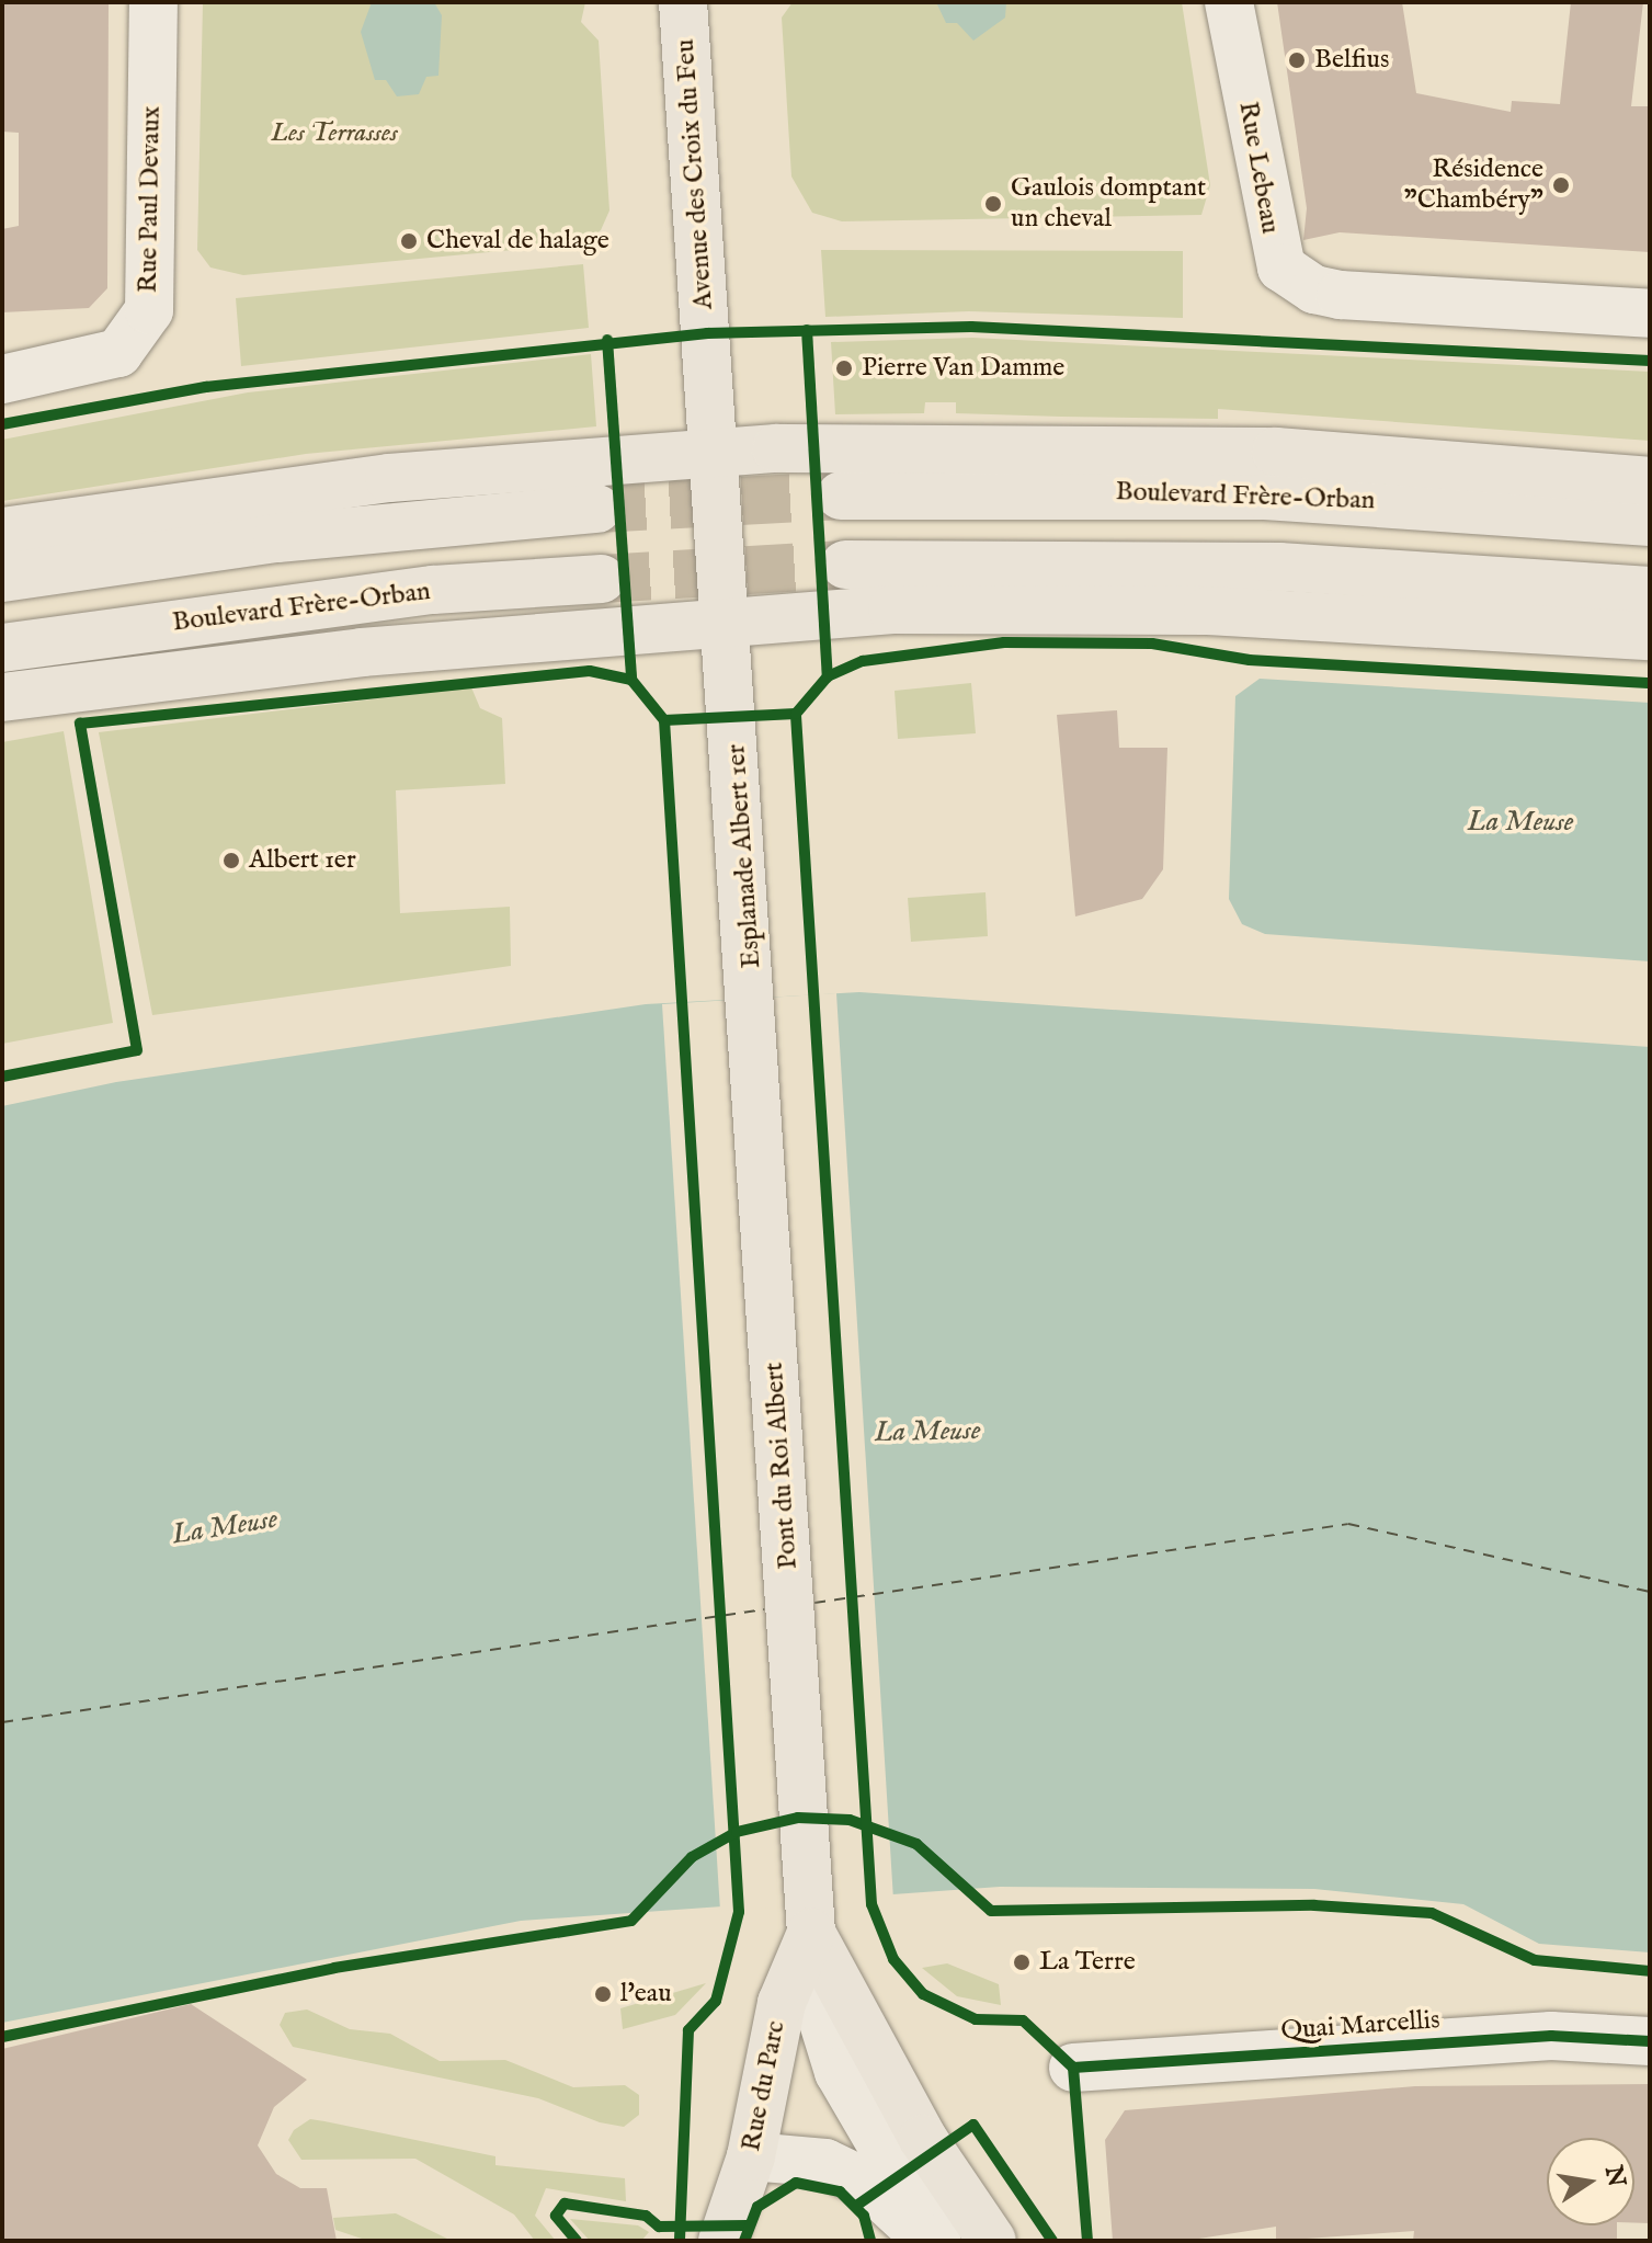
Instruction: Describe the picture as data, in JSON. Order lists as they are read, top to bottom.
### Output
{
  "streets": {
    "main road": [
      "Avenue des Croix du Feu",
      "Boulevard Frère-Orban",
      "Esplanade Albert 1er",
      "Pont du Roi Albert",
      "Rue du Parc"
    ],
    "street": ["Rue Lebeau", "Rue Paul Devaux", "Quai Marcellis"]
  },
  "crossings": [
    ["Avenue des Croix du Feu", "Esplanade Albert 1er"],
    ["Esplanade Albert 1er", "Pont du Roi Albert"],
    ["Pont du Roi Albert", "Rue du Parc"]
  ],
  "water": ["La Meuse"],
  "parks": ["Les Terrasses"],
  "places": [
    "Belfius",
    "Résidence \"Chambéry\"",
    "Gaulois domptant un cheval",
    "Cheval de halage",
    "Pierre Van Damme",
    "Albert 1er",
    "La Terre",
    "l'eau"
  ],
  "north": "right"
}
